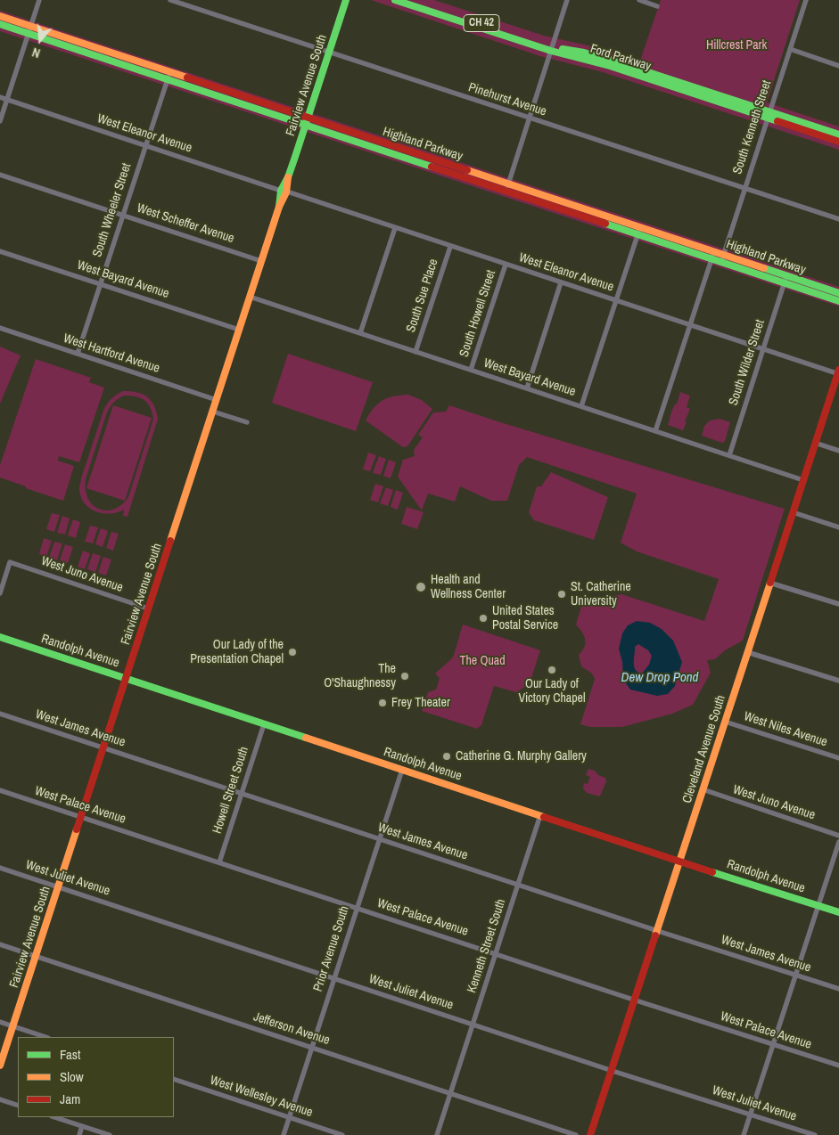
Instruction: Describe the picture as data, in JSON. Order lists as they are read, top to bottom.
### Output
{
  "streets": {
    "street": [
      "CH 42",
      "Ford Parkway",
      "Fairview Avenue South",
      "Pinehurst Avenue",
      "South Kenneth Street",
      "West Eleanor Avenue",
      "Highland Parkway",
      "South Wheeler Street",
      "West Scheffer Avenue",
      "West Bayard Avenue",
      "South Sue Place",
      "South Howell Street",
      "West Hartford Avenue",
      "South Wilder Street",
      "West Juno Avenue",
      "Randolph Avenue",
      "West James Avenue",
      "West Niles Avenue",
      "Cleveland Avenue South",
      "Howell Street South",
      "West Palace Avenue",
      "West Juliet Avenue",
      "Kenneth Street South",
      "Prior Avenue South",
      "Jefferson Avenue",
      "West Wellesley Avenue"
    ]
  },
  "crossings": [
    ["Ford Parkway", "South Kenneth Street"],
    ["Fairview Avenue South", "Pinehurst Avenue"],
    ["Fairview Avenue South", "West Eleanor Avenue"],
    ["Fairview Avenue South", "Highland Parkway"],
    ["Fairview Avenue South", "West Scheffer Avenue"],
    ["Fairview Avenue South", "West Bayard Avenue"],
    ["Fairview Avenue South", "West Hartford Avenue"],
    ["Fairview Avenue South", "West Juno Avenue"],
    ["Fairview Avenue South", "Randolph Avenue"],
    ["Fairview Avenue South", "West James Avenue"],
    ["Fairview Avenue South", "West Palace Avenue"],
    ["Fairview Avenue South", "West Juliet Avenue"],
    ["Fairview Avenue South", "Jefferson Avenue"],
    ["Pinehurst Avenue", "South Kenneth Street"],
    ["South Kenneth Street", "Highland Parkway"],
    ["West Eleanor Avenue", "South Wheeler Street"],
    ["West Eleanor Avenue", "South Sue Place"],
    ["West Eleanor Avenue", "South Howell Street"],
    ["West Eleanor Avenue", "South Wilder Street"],
    ["West Eleanor Avenue", "Cleveland Avenue South"],
    ["Highland Parkway", "South Wheeler Street"],
    ["Highland Parkway", "South Wilder Street"],
    ["South Wheeler Street", "West Scheffer Avenue"],
    ["South Wheeler Street", "West Bayard Avenue"],
    ["South Wheeler Street", "West Hartford Avenue"],
    ["West Bayard Avenue", "South Sue Place"],
    ["West Bayard Avenue", "South Howell Street"],
    ["West Bayard Avenue", "South Wilder Street"],
    ["West Bayard Avenue", "Cleveland Avenue South"],
    ["West Juno Avenue", "Cleveland Avenue South"],
    ["Randolph Avenue", "Cleveland Avenue South"],
    ["Randolph Avenue", "Howell Street South"],
    ["Randolph Avenue", "Kenneth Street South"],
    ["Randolph Avenue", "Prior Avenue South"],
    ["West James Avenue", "Cleveland Avenue South"],
    ["West James Avenue", "Howell Street South"],
    ["West James Avenue", "Kenneth Street South"],
    ["West James Avenue", "Prior Avenue South"],
    ["West Niles Avenue", "Cleveland Avenue South"],
    ["Cleveland Avenue South", "West Palace Avenue"],
    ["Cleveland Avenue South", "West Juliet Avenue"],
    ["Howell Street South", "West Palace Avenue"],
    ["West Palace Avenue", "Kenneth Street South"],
    ["West Palace Avenue", "Prior Avenue South"],
    ["West Juliet Avenue", "Kenneth Street South"],
    ["West Juliet Avenue", "Prior Avenue South"],
    ["Kenneth Street South", "Jefferson Avenue"],
    ["Prior Avenue South", "Jefferson Avenue"],
    ["Prior Avenue South", "West Wellesley Avenue"]
  ],
  "water": ["Dew Drop Pond"],
  "parks": ["Hillcrest Park", "The Quad"],
  "places": [
    "Health and Wellness Center",
    "St. Catherine University",
    "United States Postal Service",
    "Our Lady of the Presentation Chapel",
    "Our Lady of Victory Chapel",
    "The O'Shaughnessy",
    "Frey Theater",
    "Catherine G. Murphy Gallery"
  ],
  "legend": ["Fast", "Slow", "Jam"],
  "north": "bottom"
}
